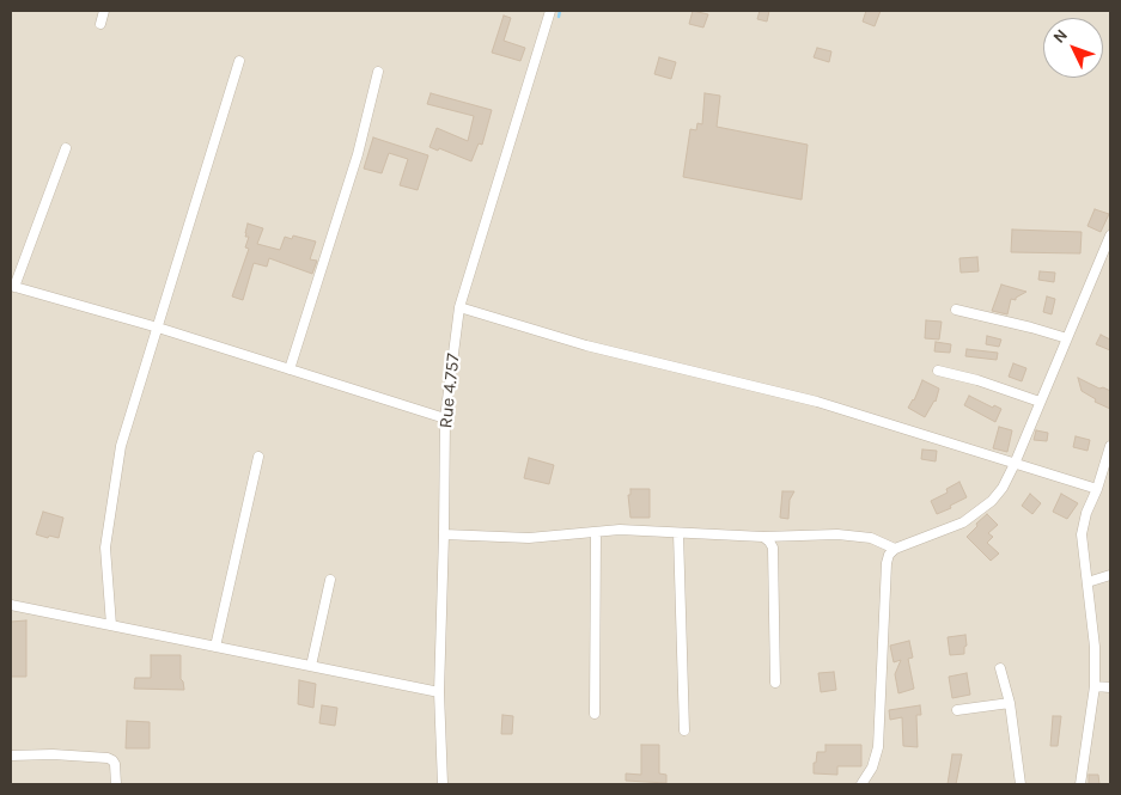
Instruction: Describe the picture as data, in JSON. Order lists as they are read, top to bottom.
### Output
{
  "streets": {
    "street": ["Rue 4.757"]
  },
  "north": "top left"
}
